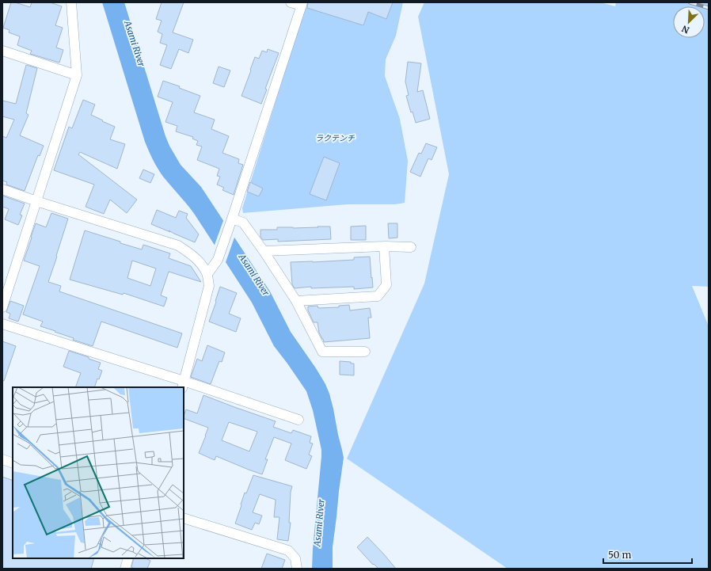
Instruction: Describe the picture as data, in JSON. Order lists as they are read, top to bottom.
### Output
{
  "water": ["Asami River"],
  "parks": ["ラクテンチ"],
  "scale_bar": "50 m",
  "north": "bottom left"
}
